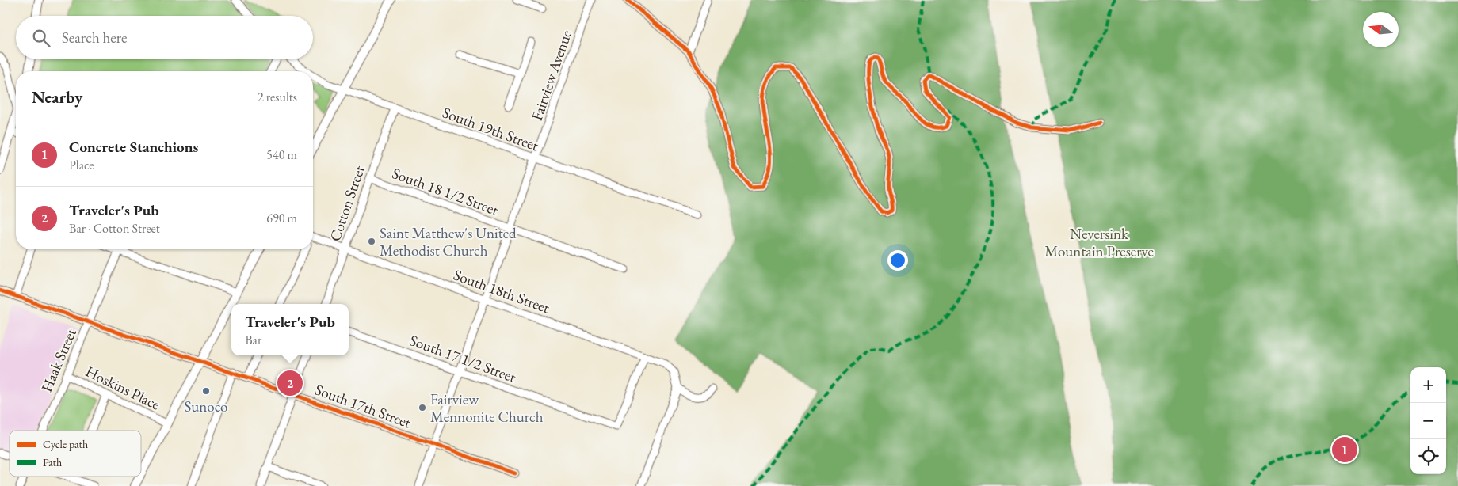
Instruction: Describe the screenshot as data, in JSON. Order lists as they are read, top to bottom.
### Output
{
  "streets": {
    "street": [
      "Fairview Avenue",
      "South 19th Street",
      "South 18 1/2 Street",
      "Cotton Street",
      "South 18th Street",
      "South 17 1/2 Street",
      "Haak Street",
      "Hoskins Place",
      "South 17th Street"
    ]
  },
  "crossings": [
    ["Fairview Avenue", "South 19th Street"],
    ["Fairview Avenue", "South 18 1/2 Street"],
    ["Fairview Avenue", "South 18th Street"],
    ["Fairview Avenue", "South 17 1/2 Street"],
    ["Fairview Avenue", "South 17th Street"],
    ["South 19th Street", "Cotton Street"],
    ["South 18 1/2 Street", "Cotton Street"],
    ["Cotton Street", "South 18th Street"],
    ["South 18th Street", "South 17 1/2 Street"],
    ["Haak Street", "Hoskins Place"],
    ["Haak Street", "South 17th Street"]
  ],
  "parks": ["Neversink Mountain Preserve"],
  "places": ["Saint Matthew's United Methodist Church", "Sunoco", "Fairview Mennonite Church"],
  "legend": ["Cycle path", "Path"],
  "north": "left",
  "page": {
    "search": "Search here",
    "heading": ["Nearby", "2 results"],
    "list": [
      {
        "mark": "1",
        "name": "Concrete Stanchions",
        "note": "Place",
        "value": "540 m"
      },
      {
        "mark": "2",
        "name": "Traveler's Pub",
        "note": "Bar · Cotton Street",
        "value": "690 m"
      }
    ],
    "popup": ["Traveler's Pub", "Bar"],
    "map_buttons": ["+", "−"],
    "pins": ["2", "1"]
  }
}
